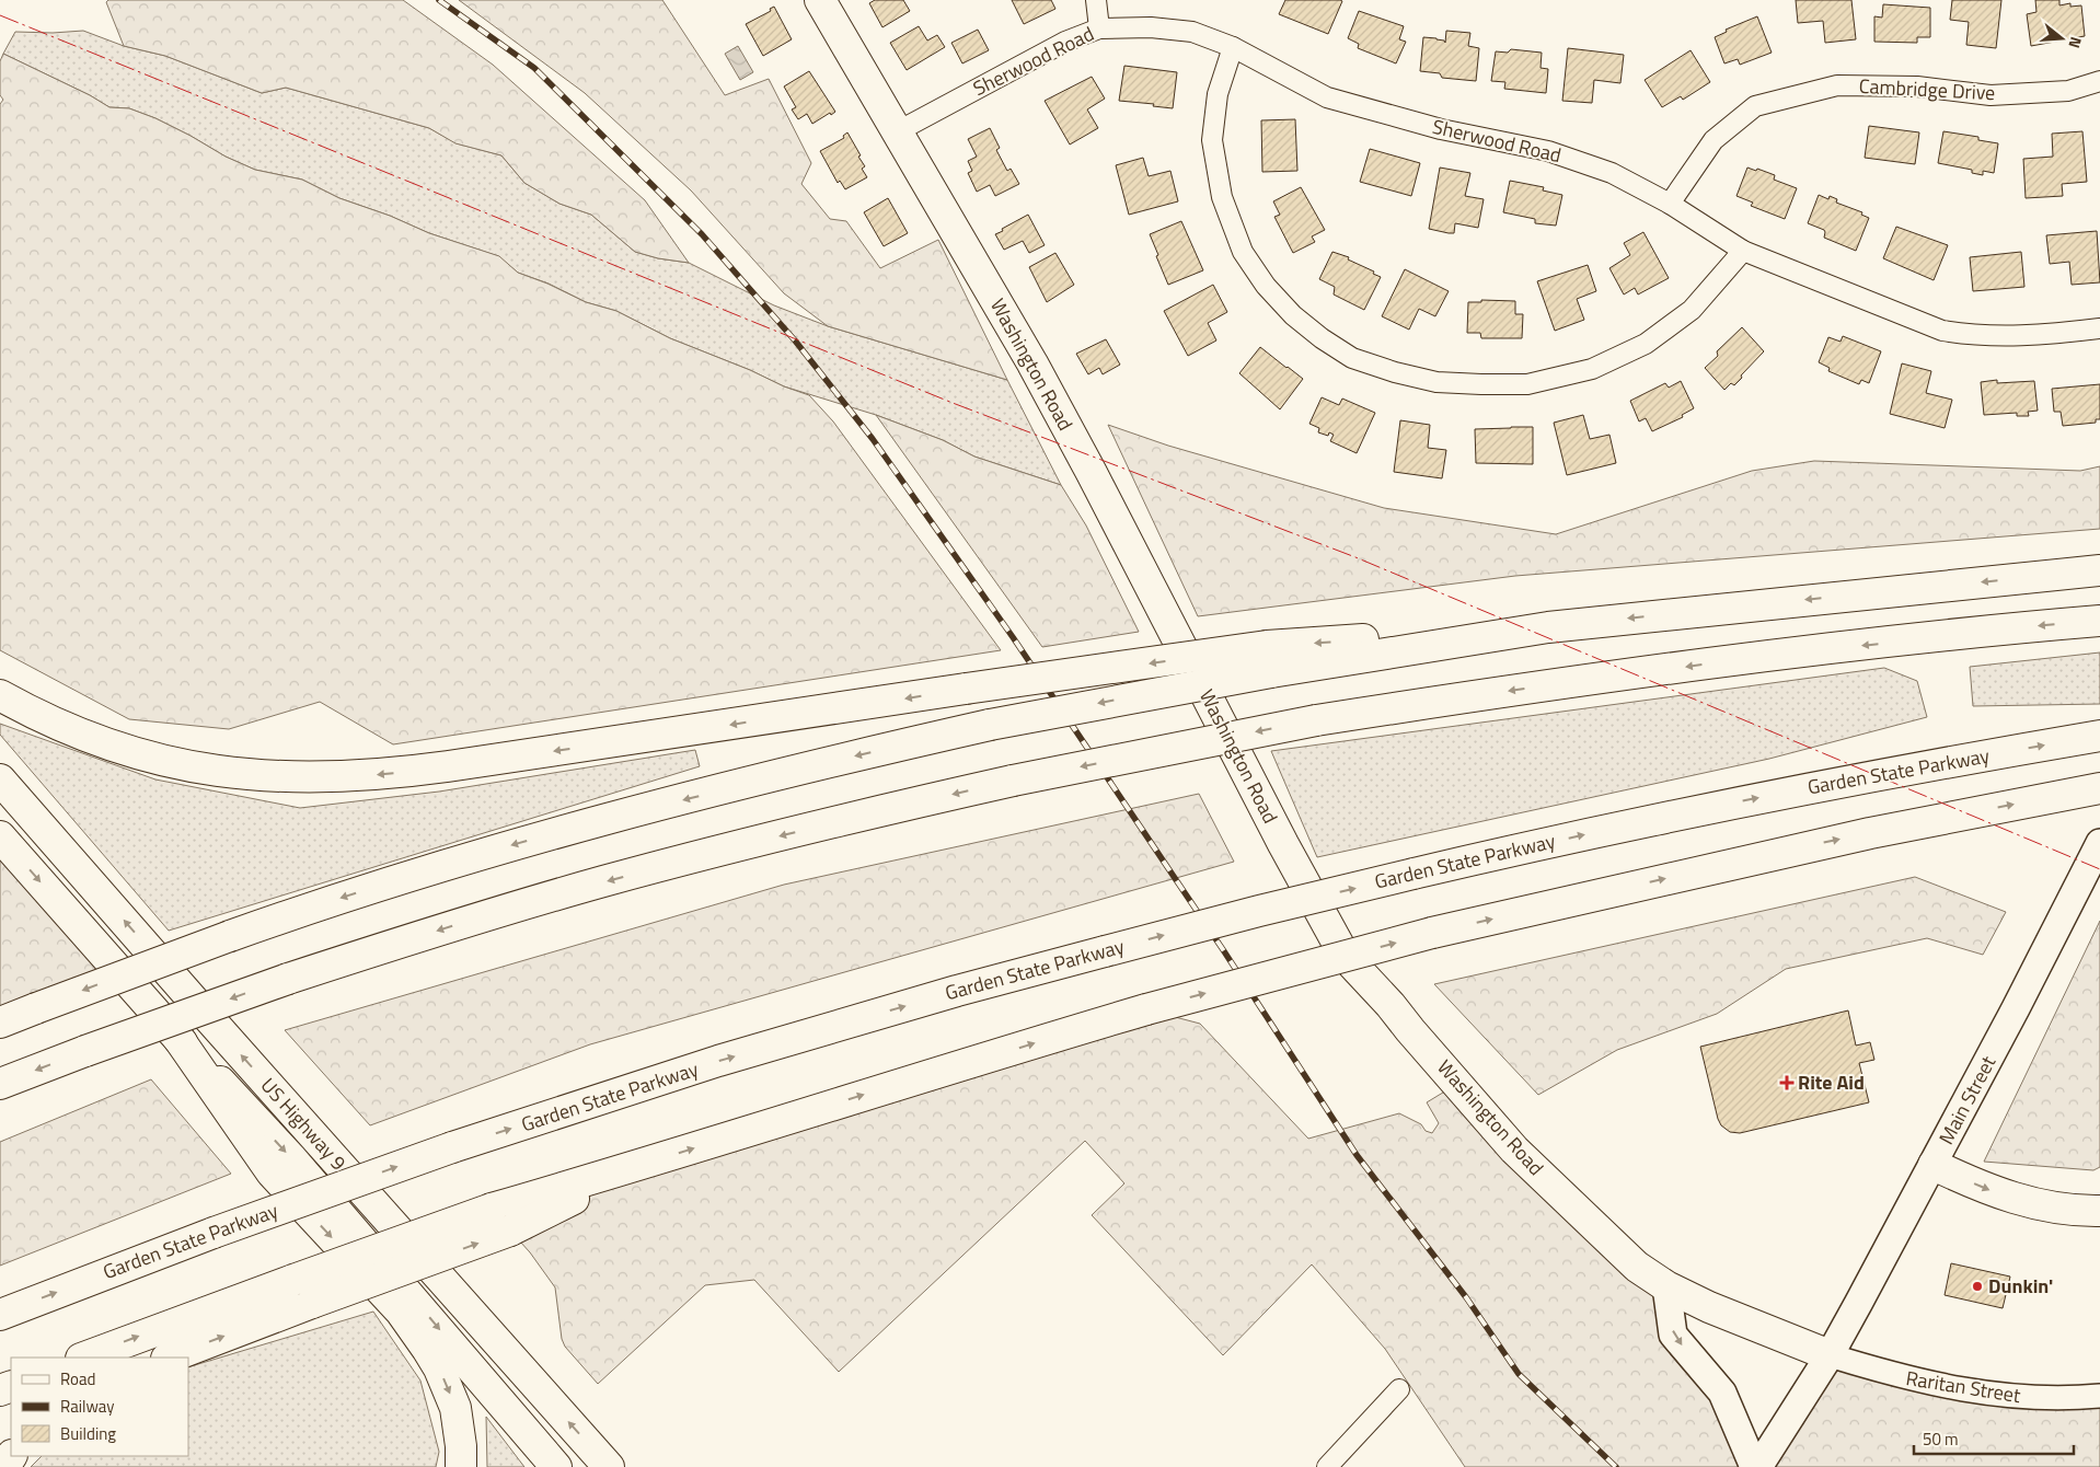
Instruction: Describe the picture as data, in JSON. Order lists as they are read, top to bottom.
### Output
{
  "streets": {
    "main road": [
      "Washington Road",
      "Garden State Parkway",
      "Main Street",
      "US Highway 9"
    ],
    "street": ["Sherwood Road", "Cambridge Drive", "Raritan Street"]
  },
  "crossings": [
    ["Sherwood Road", "Cambridge Drive"],
    ["Sherwood Road", "Washington Road"],
    ["Washington Road", "Main Street"],
    ["Washington Road", "Raritan Street"],
    ["Main Street", "Raritan Street"]
  ],
  "places": {
    "health": ["Rite Aid"],
    "other": ["Dunkin'"]
  },
  "legend": ["Road", "Railway", "Building"],
  "scale_bar": "50 m",
  "north": "right"
}
